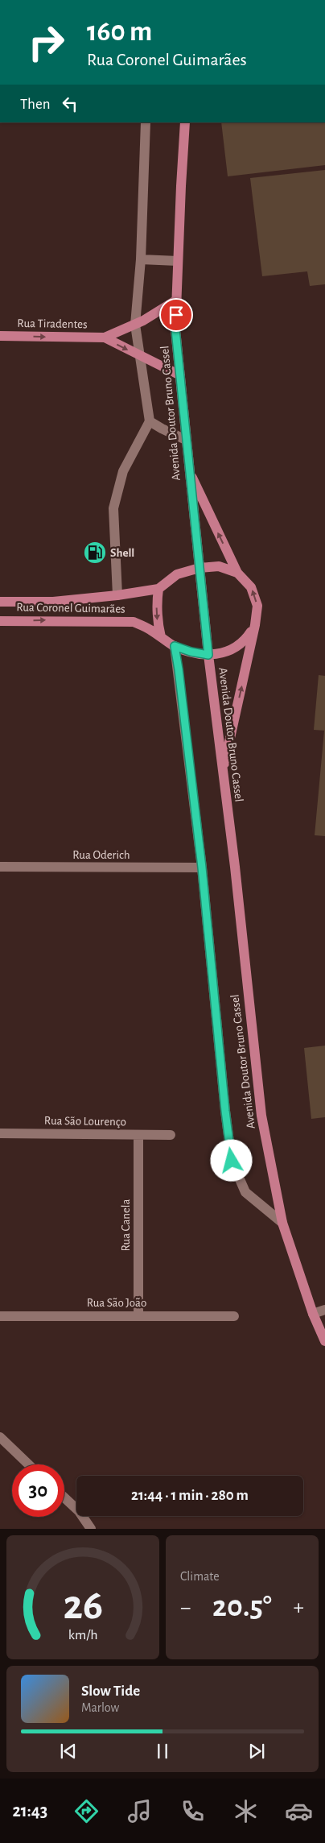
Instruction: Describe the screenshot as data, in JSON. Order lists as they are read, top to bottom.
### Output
{
  "streets": {
    "main road": ["Rua Tiradentes", "Avenida Doutor Bruno Cassel", "Rua Coronel Guimarães"],
    "street": [
      "Rua Oderich",
      "Rua São Lourenço",
      "Rua Canela",
      "Rua São João"
    ]
  },
  "crossings": [
    ["Rua Tiradentes", "Avenida Doutor Bruno Cassel"],
    ["Avenida Doutor Bruno Cassel", "Rua Coronel Guimarães"],
    ["Rua São Lourenço", "Rua Canela"],
    ["Rua Canela", "Rua São João"]
  ],
  "one_way": ["Rua Tiradentes"],
  "places": {
    "fuel station": ["Shell"]
  },
  "page": {
    "turn": ["160 m", "Rua Coronel Guimarães"],
    "then": "Then",
    "limit": "30",
    "trip": "21:44 · 1 min · 280 m",
    "tile": "Climate",
    "heat": ["−", "20.5°", "+"],
    "song": ["Slow Tide", "Marlow"],
    "tabs": "21:43",
    "gauge": ["26", "km/h"]
  }
}
